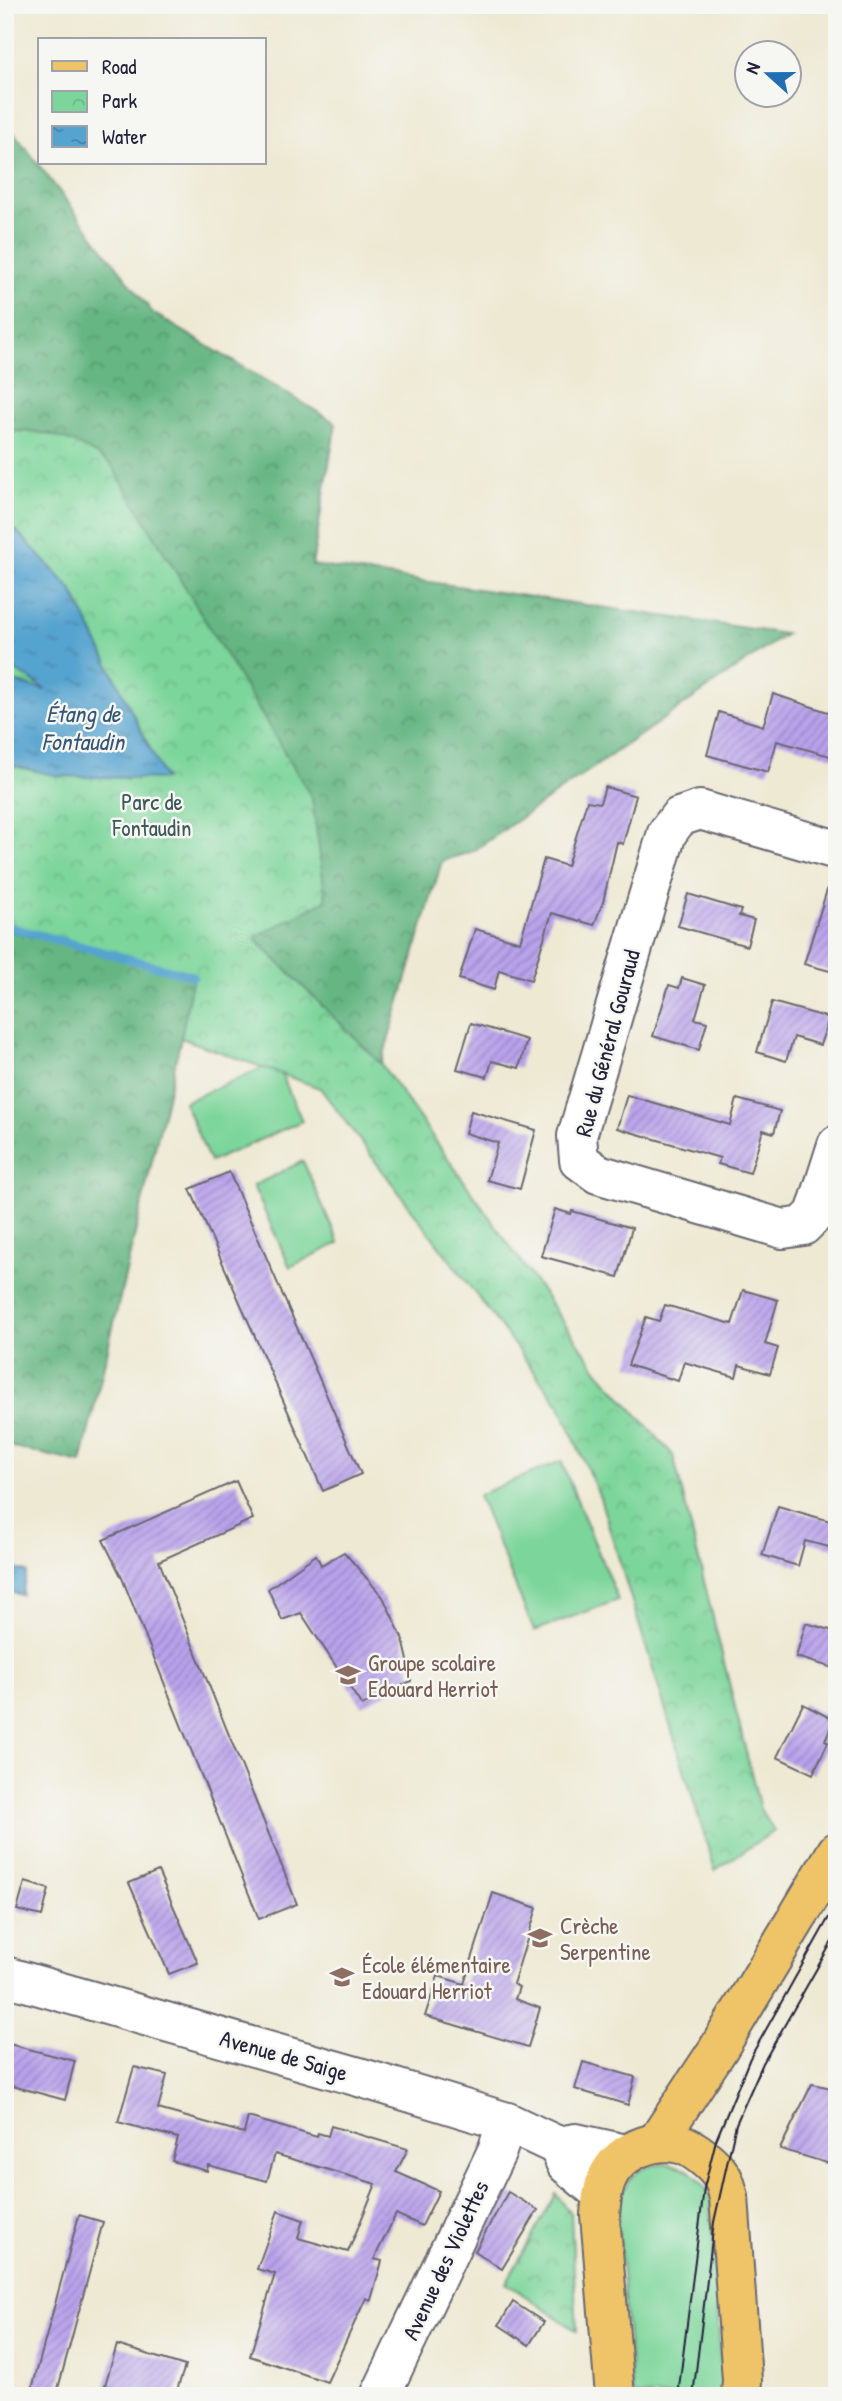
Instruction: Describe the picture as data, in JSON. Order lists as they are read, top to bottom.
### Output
{
  "streets": {
    "street": ["Rue du Général Gouraud", "Avenue de Saige", "Avenue des Violettes"]
  },
  "crossings": [
    ["Avenue de Saige", "Avenue des Violettes"]
  ],
  "water": ["Étang de Fontaudin"],
  "parks": ["Parc de Fontaudin"],
  "places": {
    "school or university": ["Groupe scolaire Edouard Herriot", "Crèche Serpentine", "École élémentaire Edouard Herriot"]
  },
  "legend": ["Road", "Park", "Water"],
  "north": "left"
}
